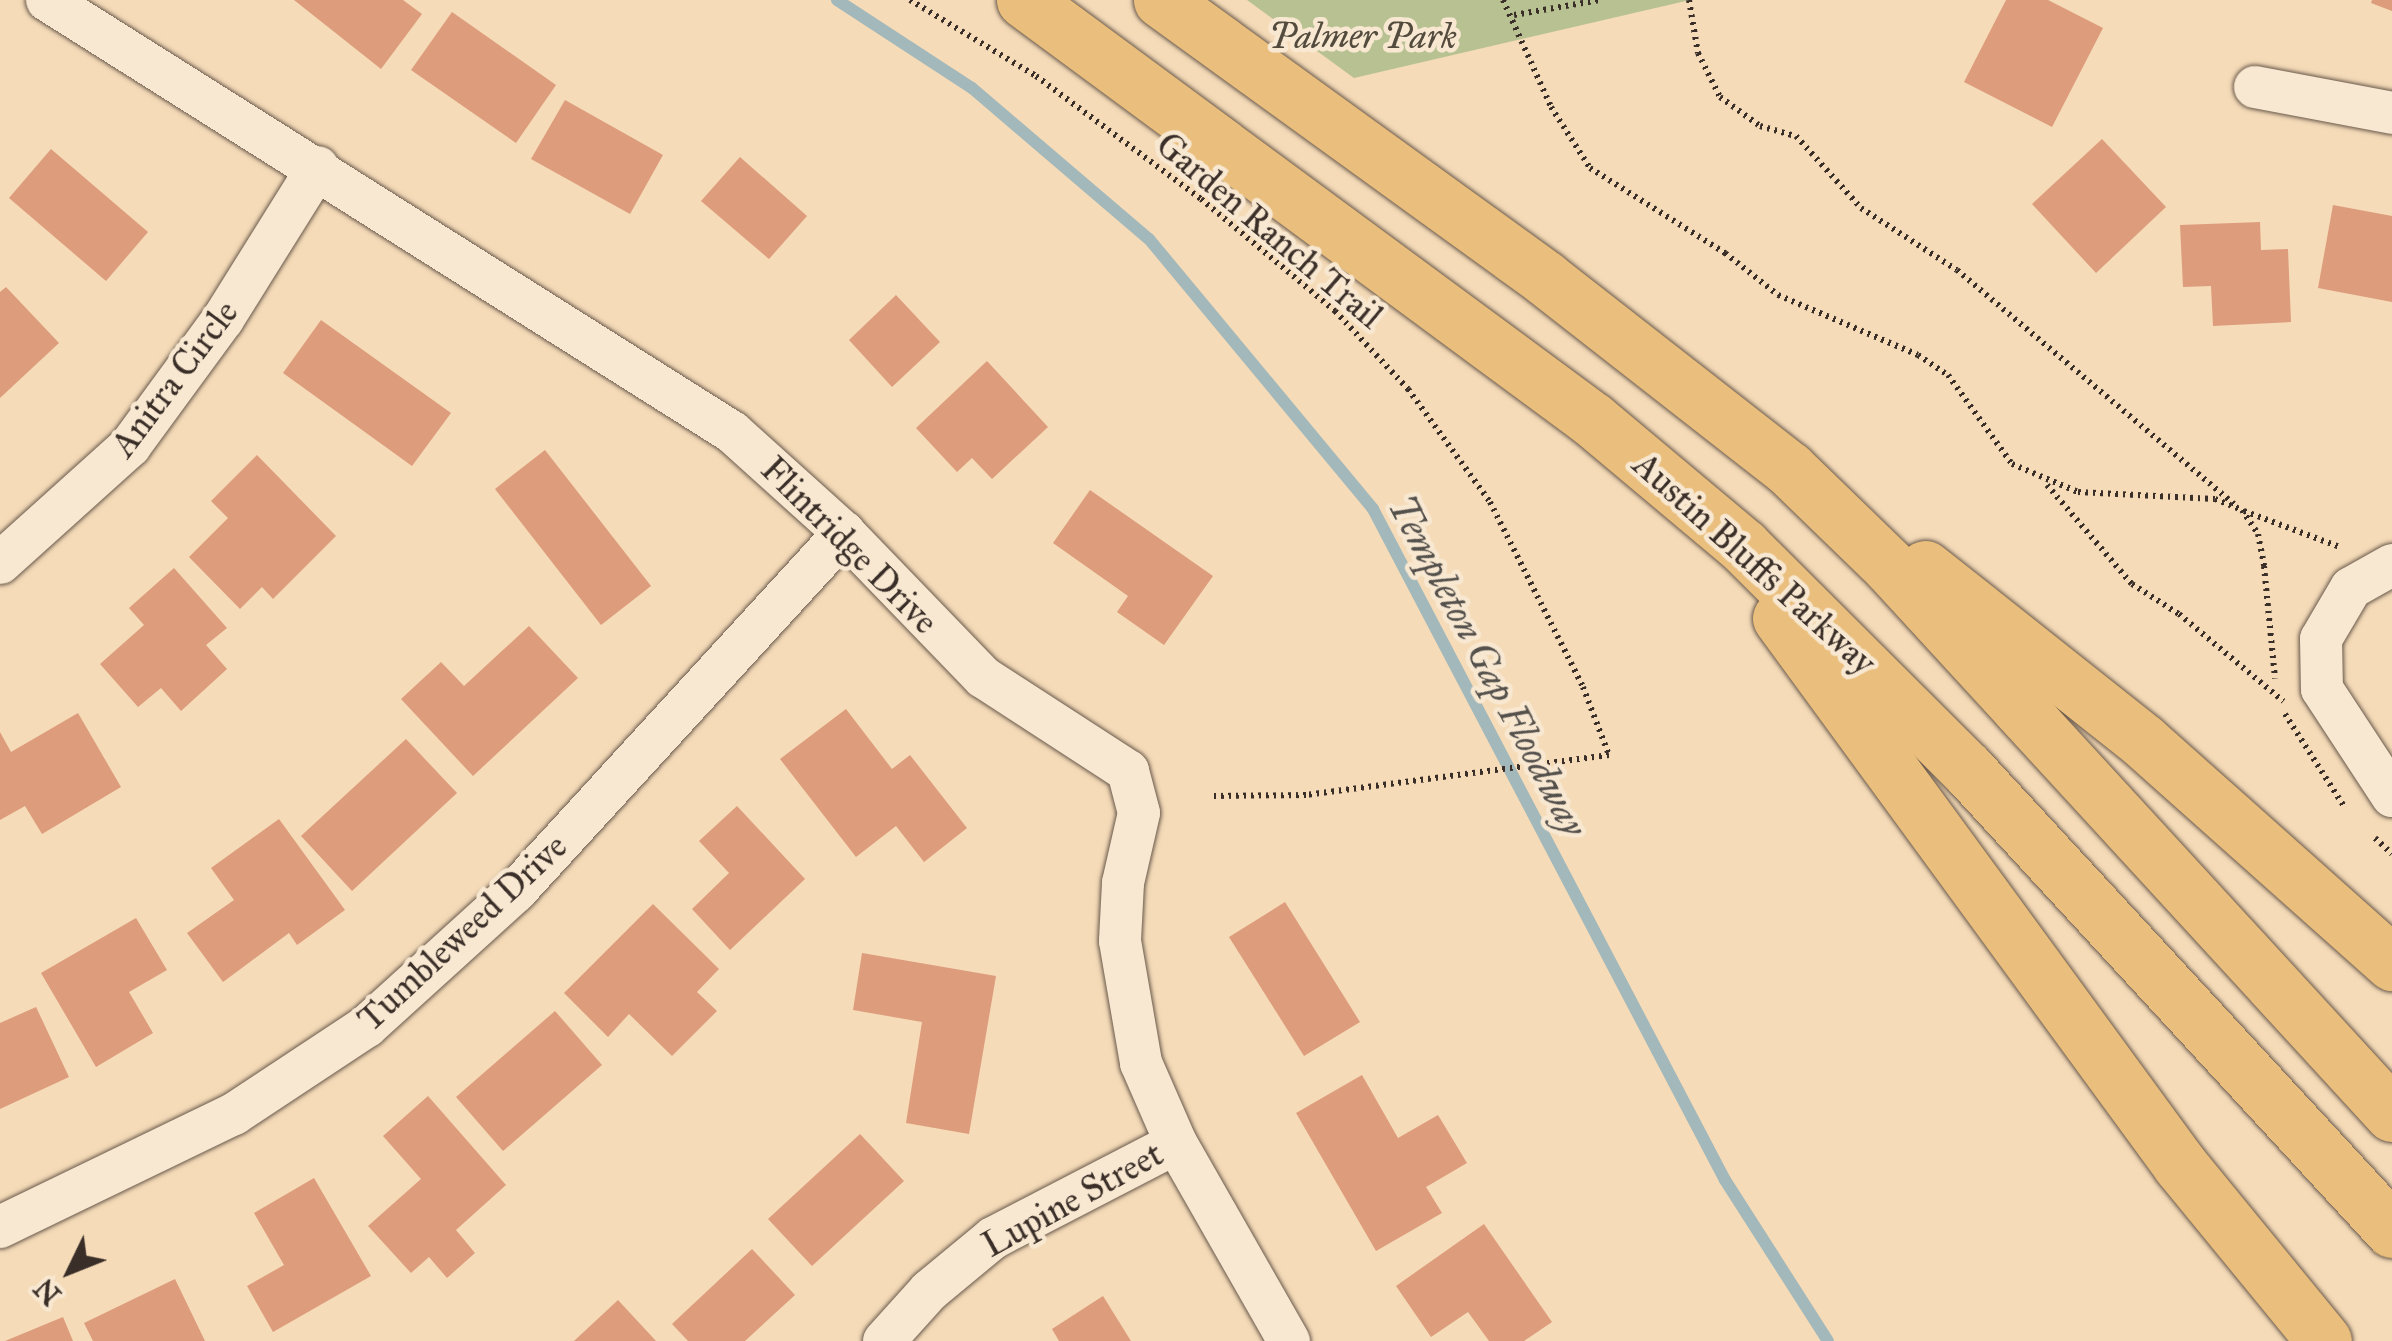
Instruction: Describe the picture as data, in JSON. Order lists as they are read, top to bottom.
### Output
{
  "streets": {
    "main road": ["Austin Bluffs Parkway"],
    "street": [
      "Anitra Circle",
      "Flintridge Drive",
      "Tumbleweed Drive",
      "Lupine Street"
    ],
    "path": ["Garden Ranch Trail"]
  },
  "crossings": [
    ["Anitra Circle", "Flintridge Drive"],
    ["Flintridge Drive", "Tumbleweed Drive"],
    ["Flintridge Drive", "Lupine Street"]
  ],
  "water": ["Templeton Gap Floodway"],
  "parks": ["Palmer Park"],
  "north": "bottom left"
}
